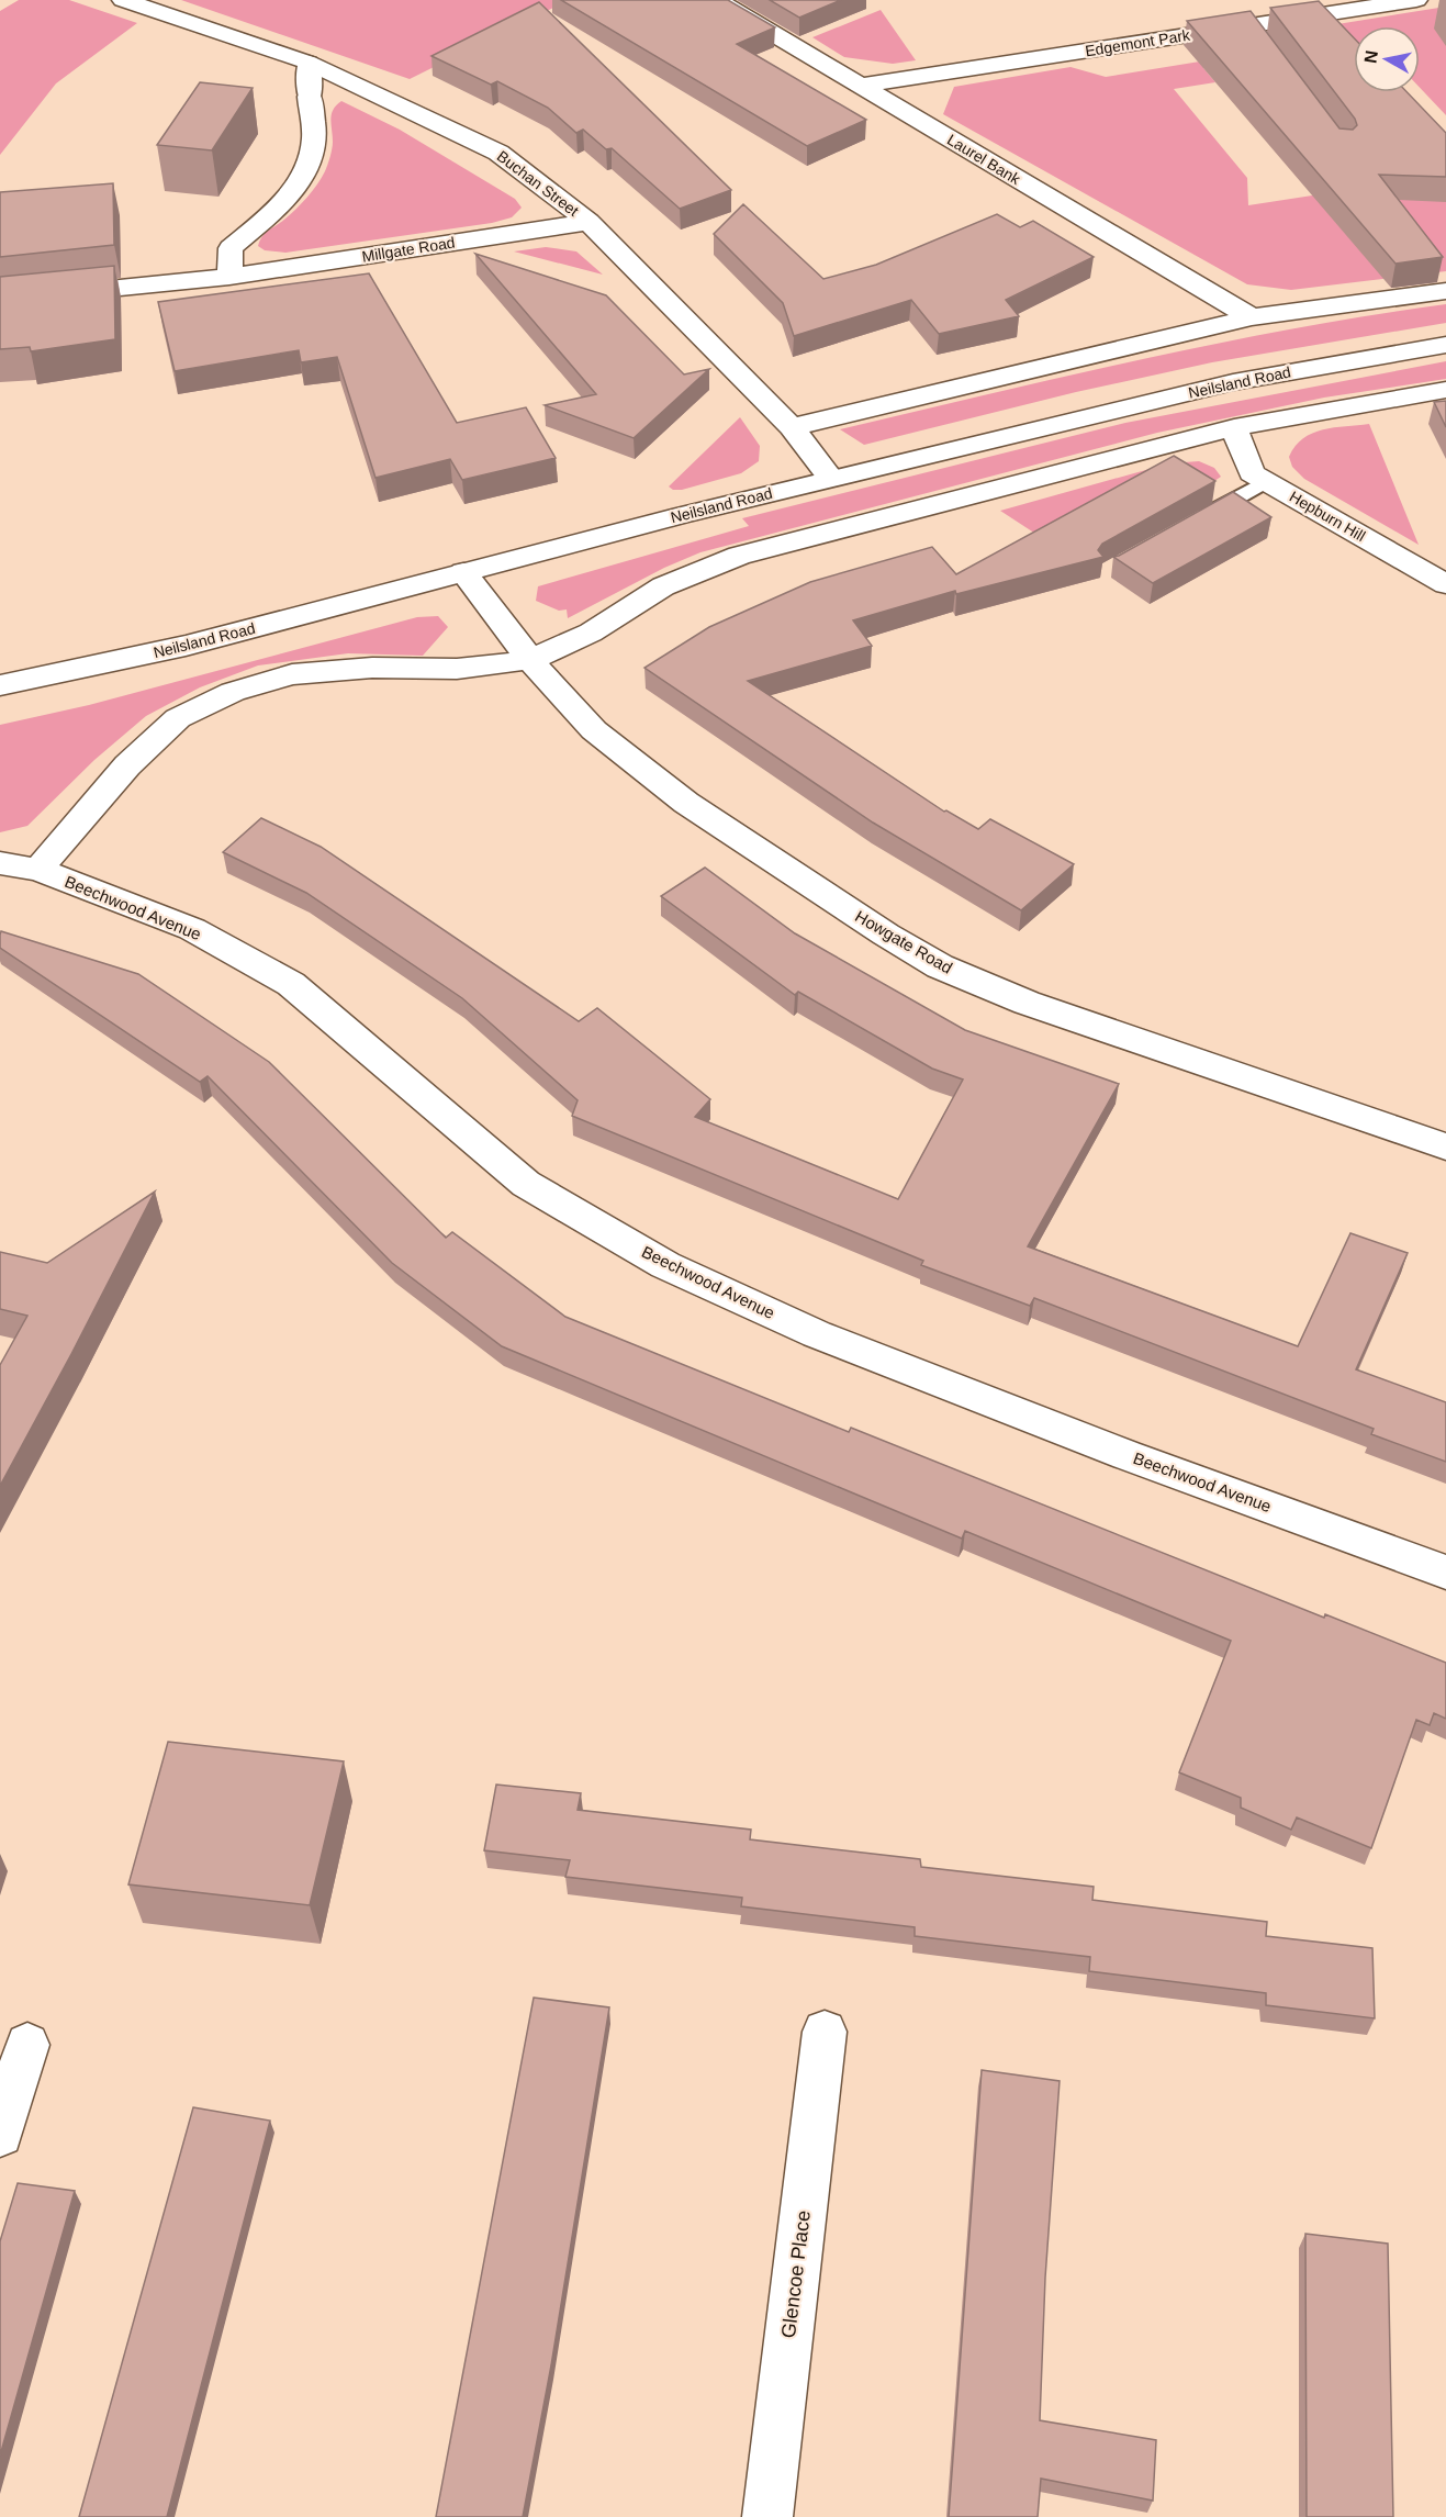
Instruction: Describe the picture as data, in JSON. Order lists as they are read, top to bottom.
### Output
{
  "streets": {
    "street": [
      "Edgemont Park",
      "Laurel Bank",
      "Buchan Street",
      "Millgate Road",
      "Neilsland Road",
      "Hepburn Hill",
      "Beechwood Avenue",
      "Howgate Road",
      "Glencoe Place"
    ]
  },
  "crossings": [
    ["Edgemont Park", "Laurel Bank"],
    ["Buchan Street", "Millgate Road"],
    ["Buchan Street", "Neilsland Road"],
    ["Neilsland Road", "Howgate Road"]
  ],
  "north": "left"
}
